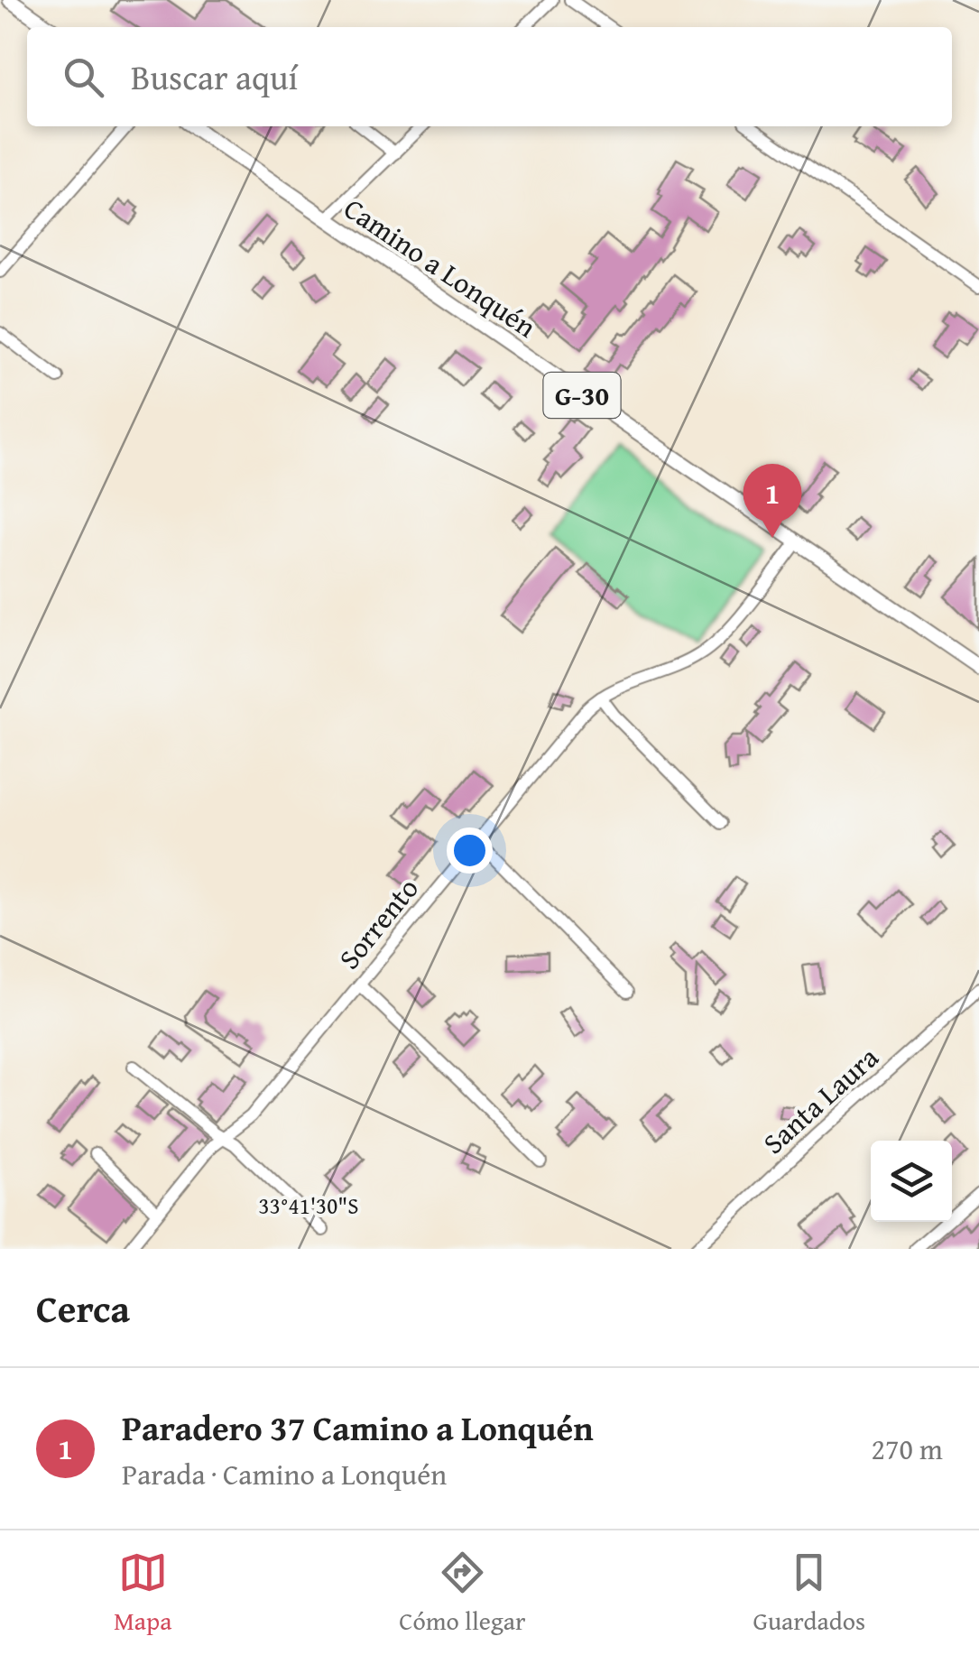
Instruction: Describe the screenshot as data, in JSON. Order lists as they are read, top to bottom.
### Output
{
  "streets": {
    "main road": ["Camino a Lonquén", "G-30"],
    "street": ["Sorrento", "Santa Laura"]
  },
  "crossings": [
    ["Camino a Lonquén", "Sorrento"]
  ],
  "page": {
    "search": "Buscar aquí",
    "pins": "1",
    "heading": "Cerca",
    "list": [
      {
        "mark": "1",
        "name": "Paradero 37 Camino a Lonquén",
        "note": "Parada · Camino a Lonquén",
        "value": "270 m"
      }
    ],
    "nav": ["Mapa", "Cómo llegar", "Guardados"]
  },
  "coordinates": ["33°41'30\"S"]
}
